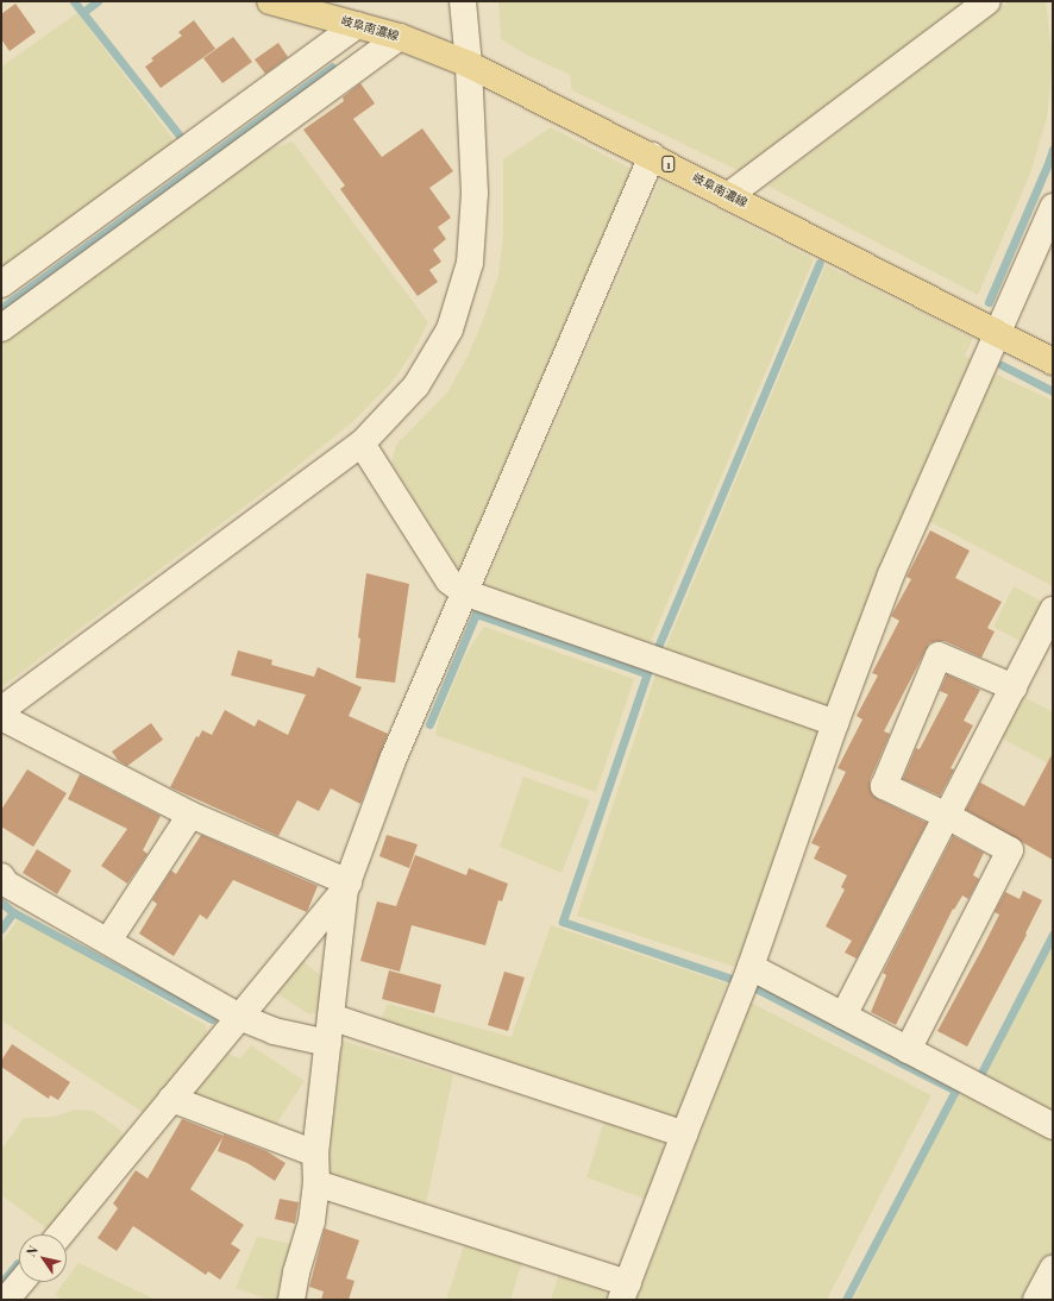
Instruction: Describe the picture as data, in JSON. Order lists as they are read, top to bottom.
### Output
{
  "streets": {
    "main road": ["岐阜南濃線", "1"]
  },
  "north": "top left"
}
